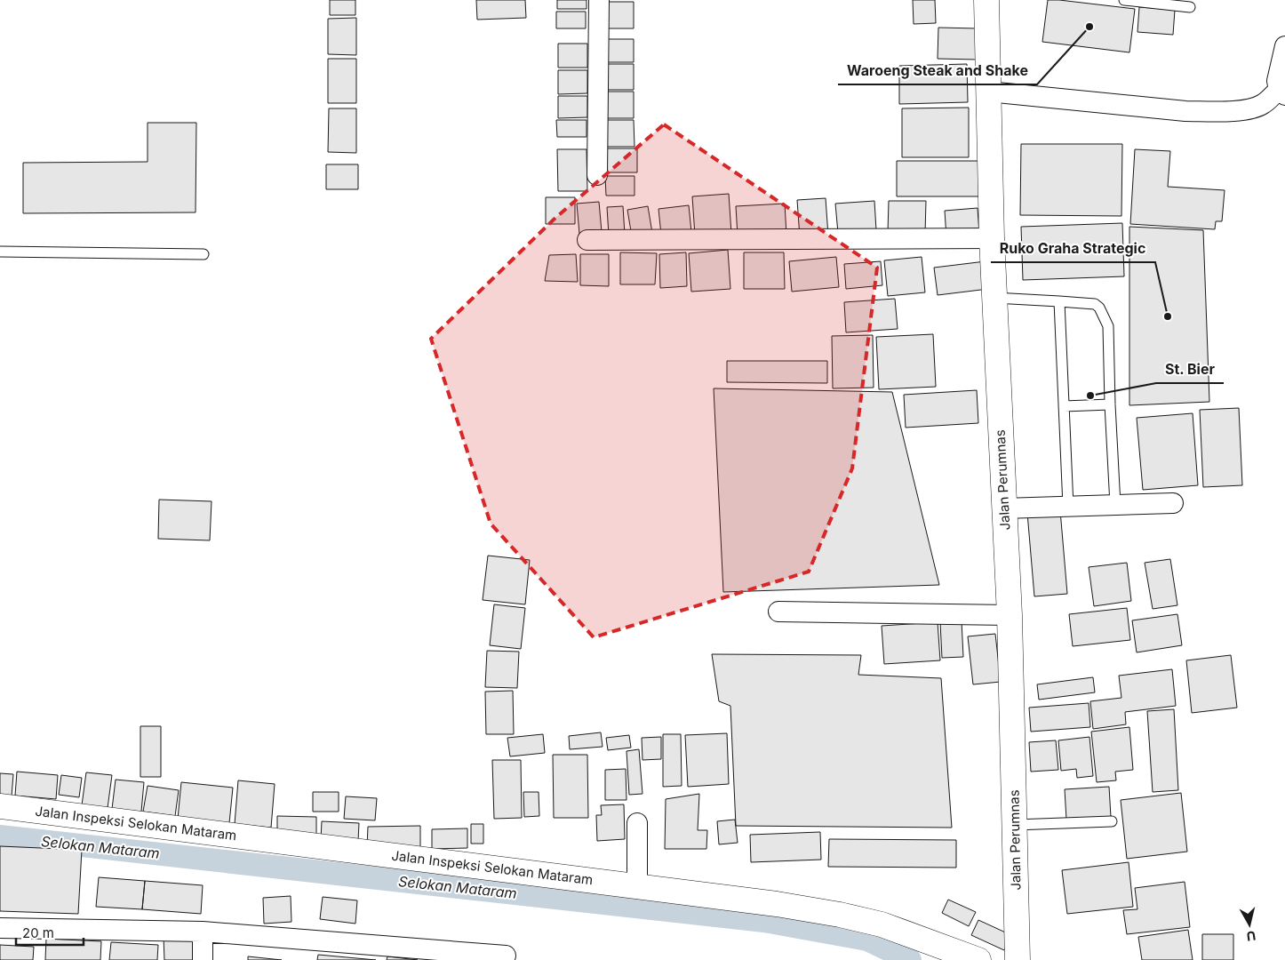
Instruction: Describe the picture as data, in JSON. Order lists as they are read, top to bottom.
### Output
{
  "streets": {
    "main road": ["Jalan Perumnas", "Jalan Inspeksi Selokan Mataram"]
  },
  "water": ["Selokan Mataram"],
  "places": ["Waroeng Steak and Shake", "Ruko Graha Strategic", "St. Bier"],
  "scale_bar": "20 m",
  "north": "bottom"
}
